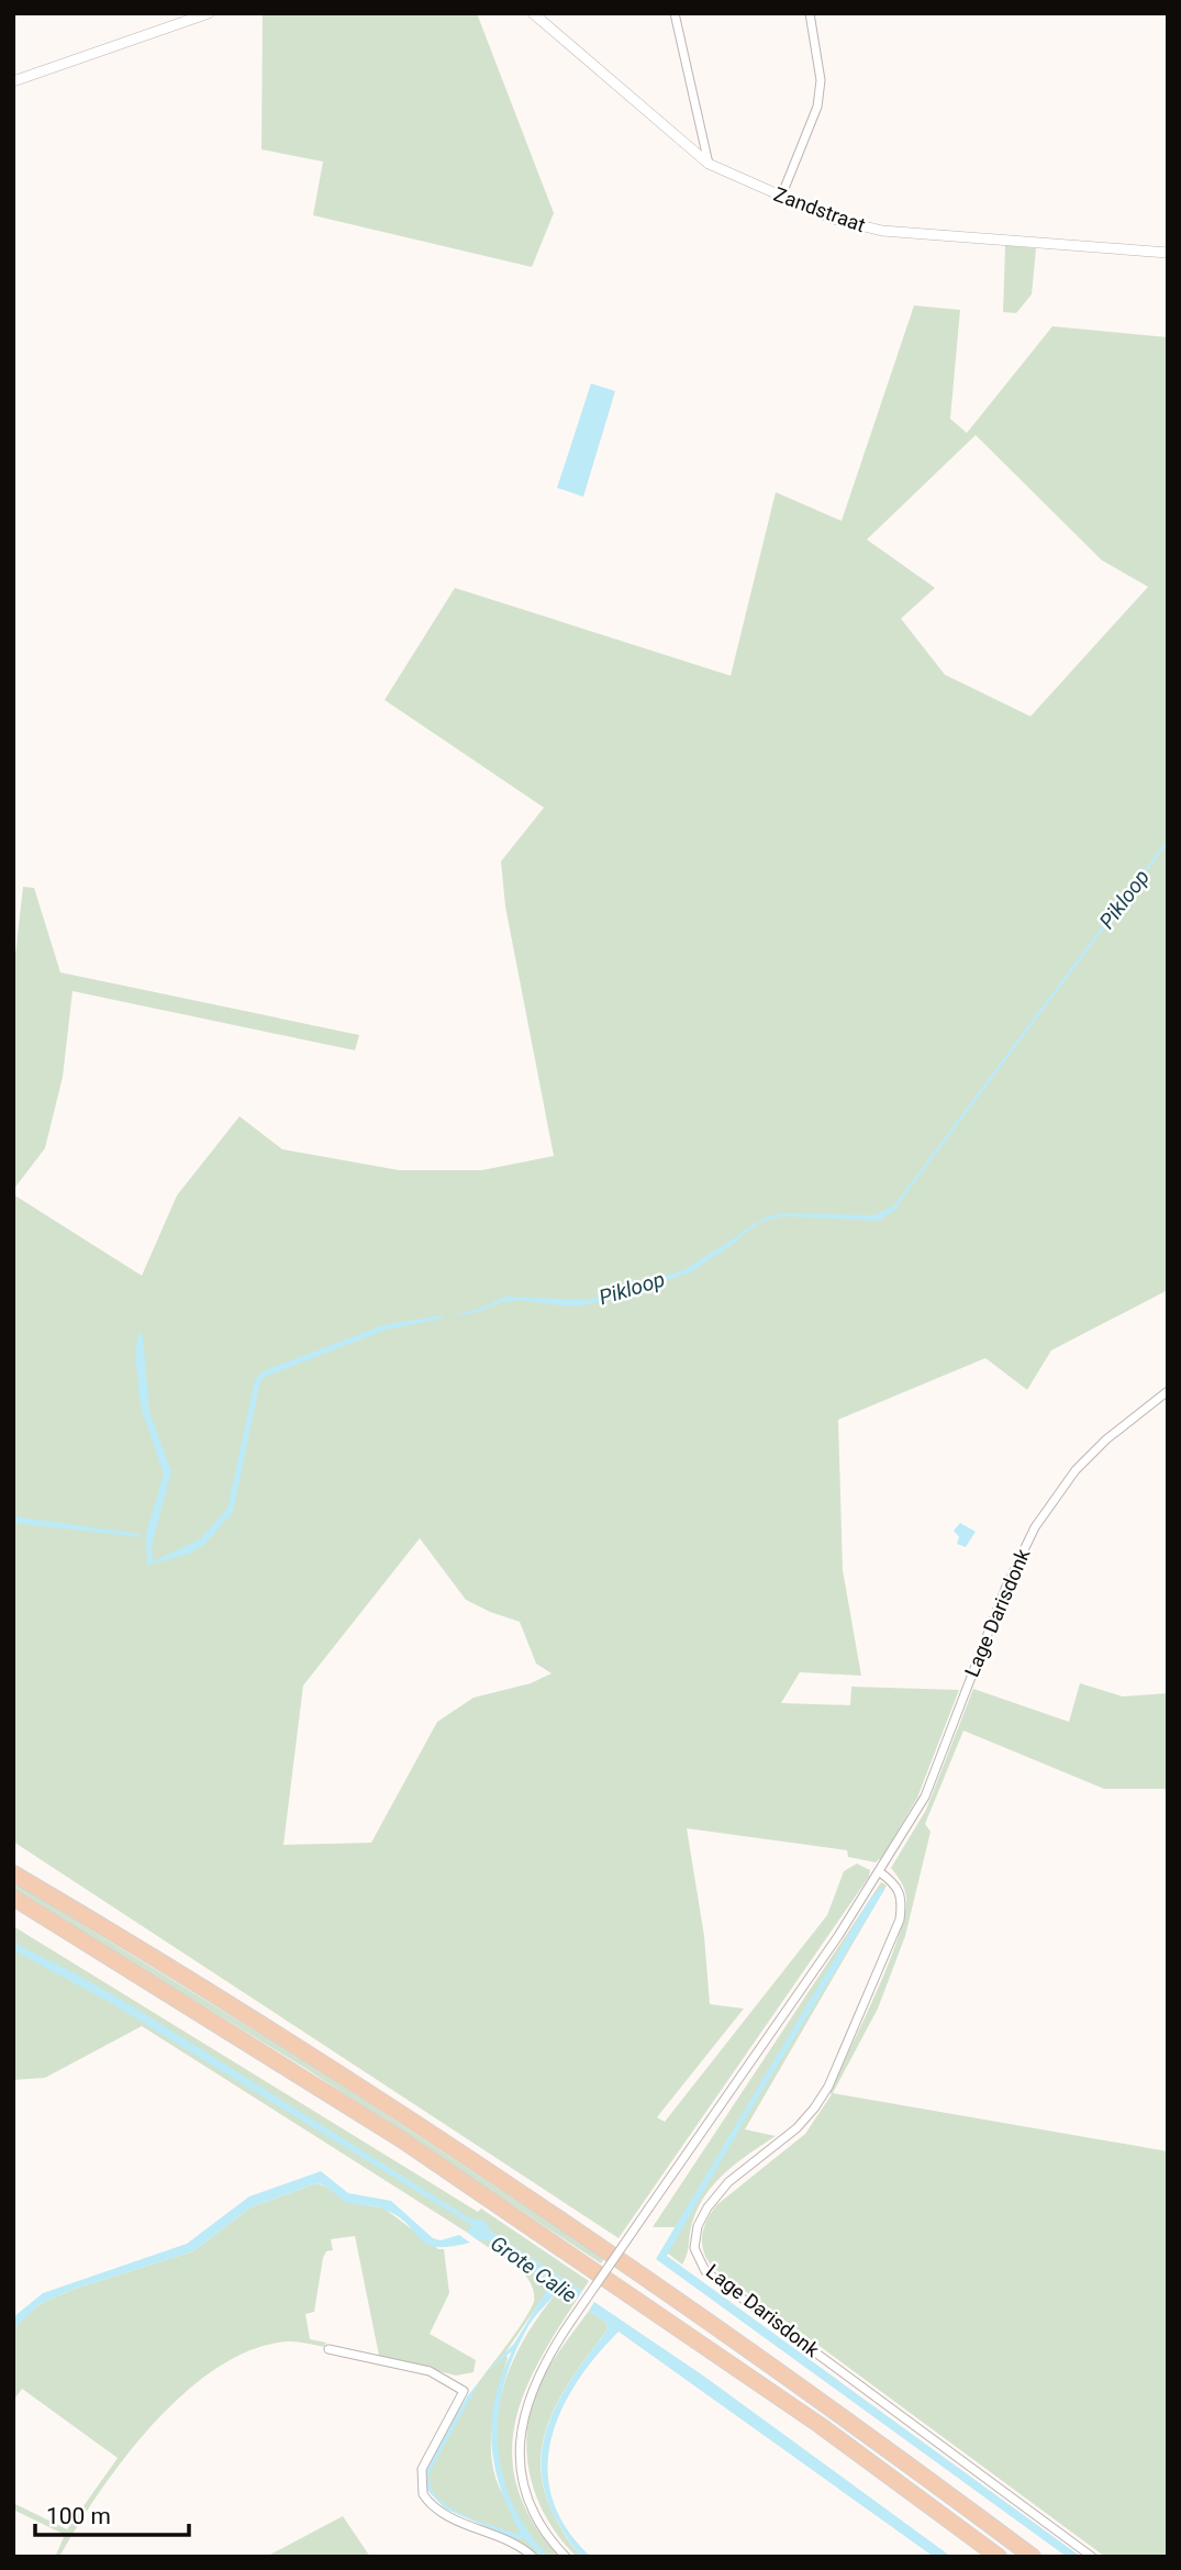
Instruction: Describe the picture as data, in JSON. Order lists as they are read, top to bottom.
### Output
{
  "streets": {
    "street": ["Zandstraat", "Lage Darisdonk"]
  },
  "water": ["Pikloop", "Grote Calie"],
  "scale_bar": "100 m"
}
